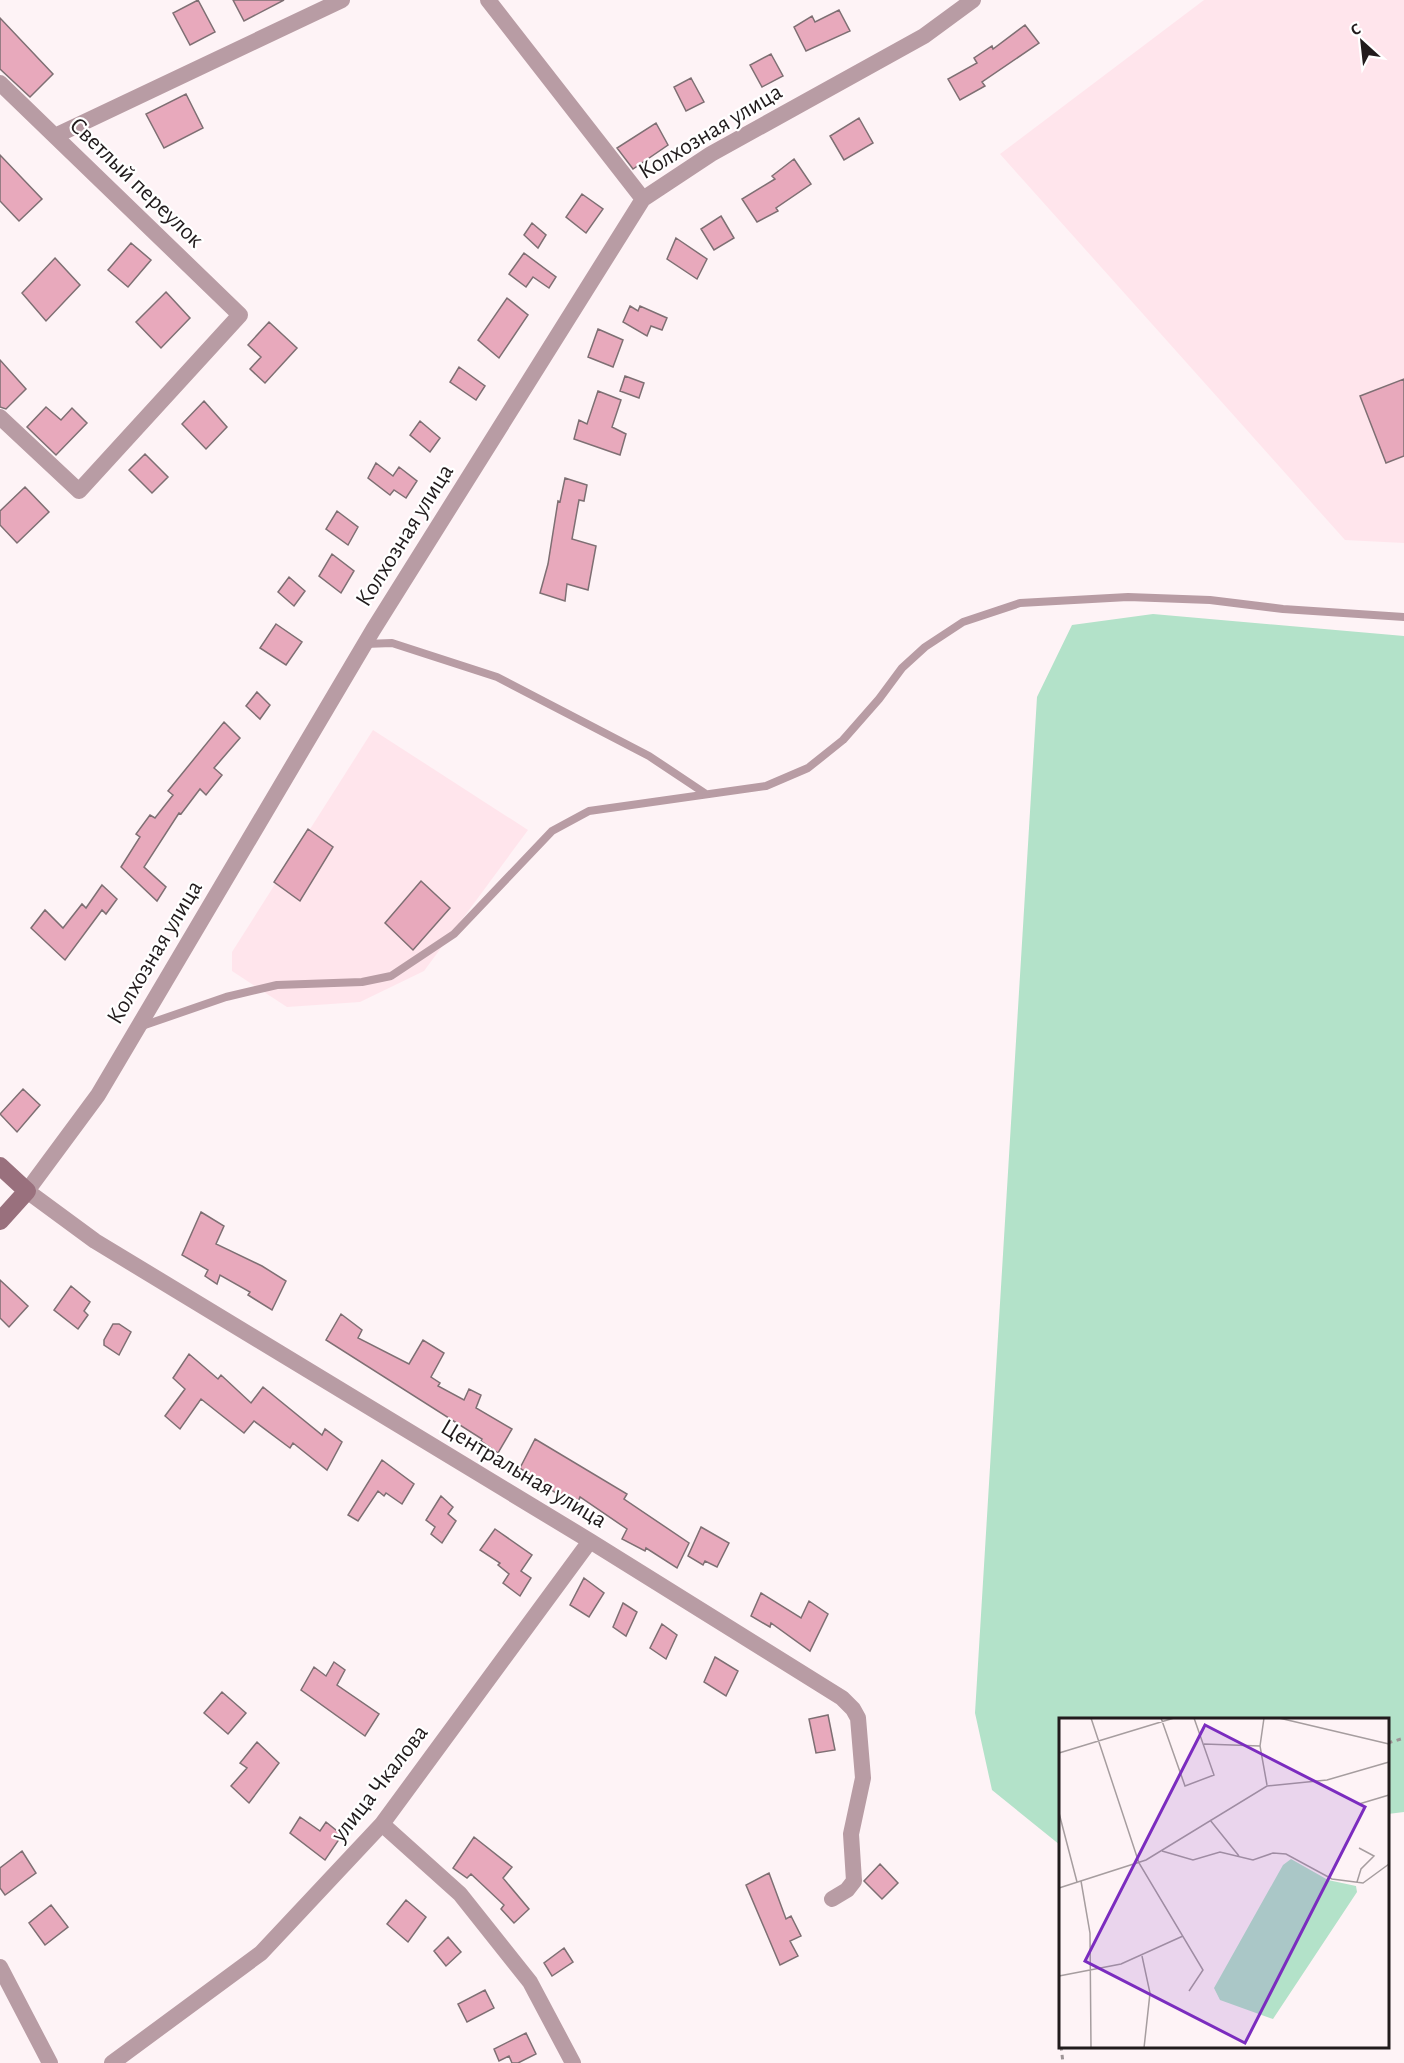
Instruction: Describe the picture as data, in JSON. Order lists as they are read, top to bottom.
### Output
{
  "streets": {
    "street": [
      "Колхозная улица",
      "Светлый переулок",
      "Центральная улица",
      "улица Чкалова"
    ]
  },
  "crossings": [
    ["Колхозная улица", "Центральная улица"],
    ["Центральная улица", "улица Чкалова"]
  ],
  "north": "top left"
}
